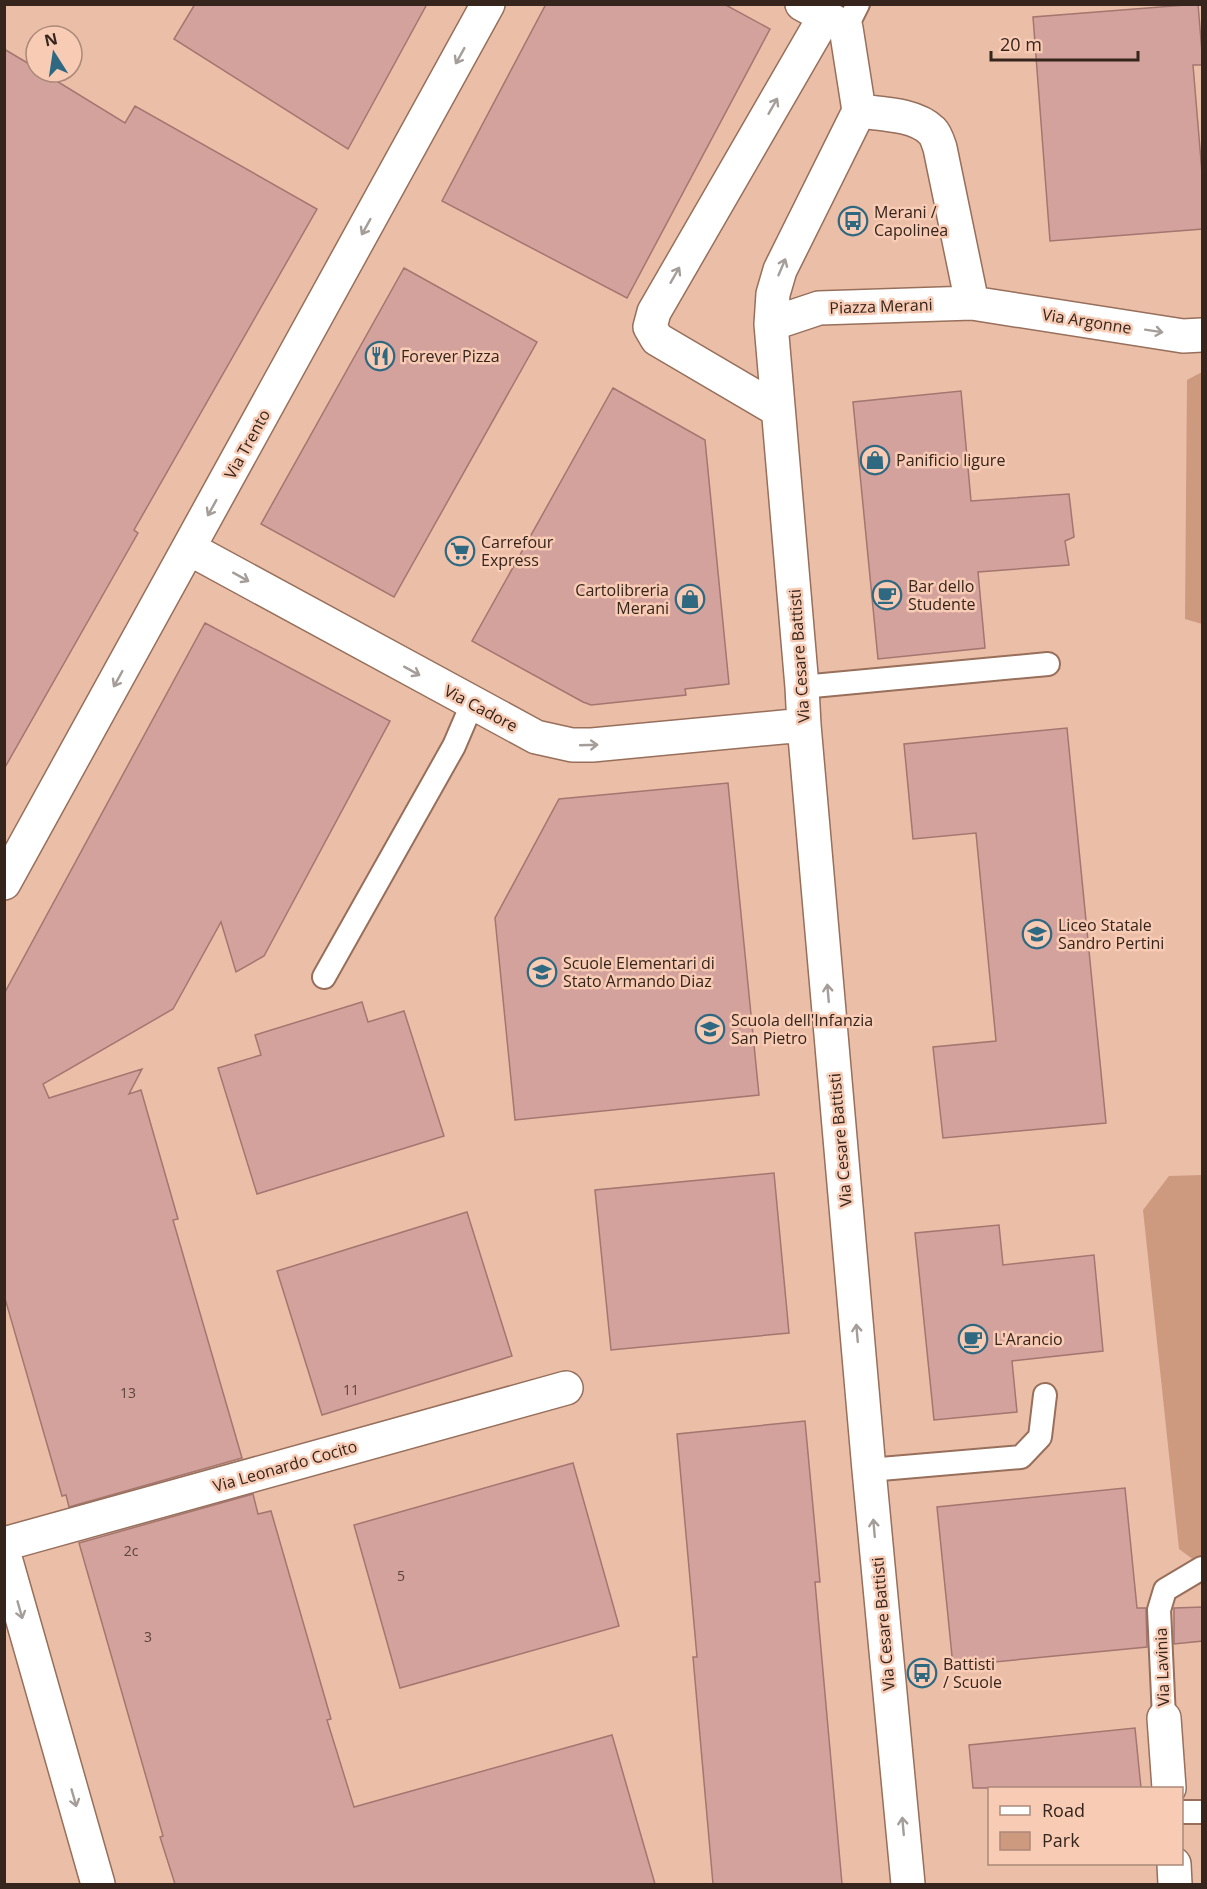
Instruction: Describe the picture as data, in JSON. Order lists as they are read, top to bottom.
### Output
{
  "streets": {
    "street": [
      "Piazza Merani",
      "Via Argonne",
      "Via Trento",
      "Via Cesare Battisti",
      "Via Cadore",
      "Via Leonardo Cocito",
      "Via Lavinia"
    ]
  },
  "crossings": [
    ["Piazza Merani", "Via Argonne"],
    ["Piazza Merani", "Via Cesare Battisti"],
    ["Via Trento", "Via Cadore"],
    ["Via Cesare Battisti", "Via Cadore"]
  ],
  "one_way": [
    "Via Argonne",
    "Via Trento",
    "Via Cesare Battisti",
    "Via Cadore"
  ],
  "places": {
    "bus stop": ["Merani / Capolinea", "Battisti / Scuole"],
    "restaurant": ["Forever Pizza"],
    "shop": ["Panificio ligure", "Cartolibreria Merani"],
    "supermarket": ["Carrefour Express"],
    "cafe": ["Bar dello Studente", "L'Arancio"],
    "school or university": ["Liceo Statale Sandro Pertini", "Scuole Elementari di Stato Armando Diaz", "Scuola dell'Infanzia San Pietro"]
  },
  "house_numbers": [
    "11",
    "13",
    "2c",
    "5",
    "3"
  ],
  "legend": ["Road", "Park"],
  "scale_bar": "20 m",
  "north": "top"
}
